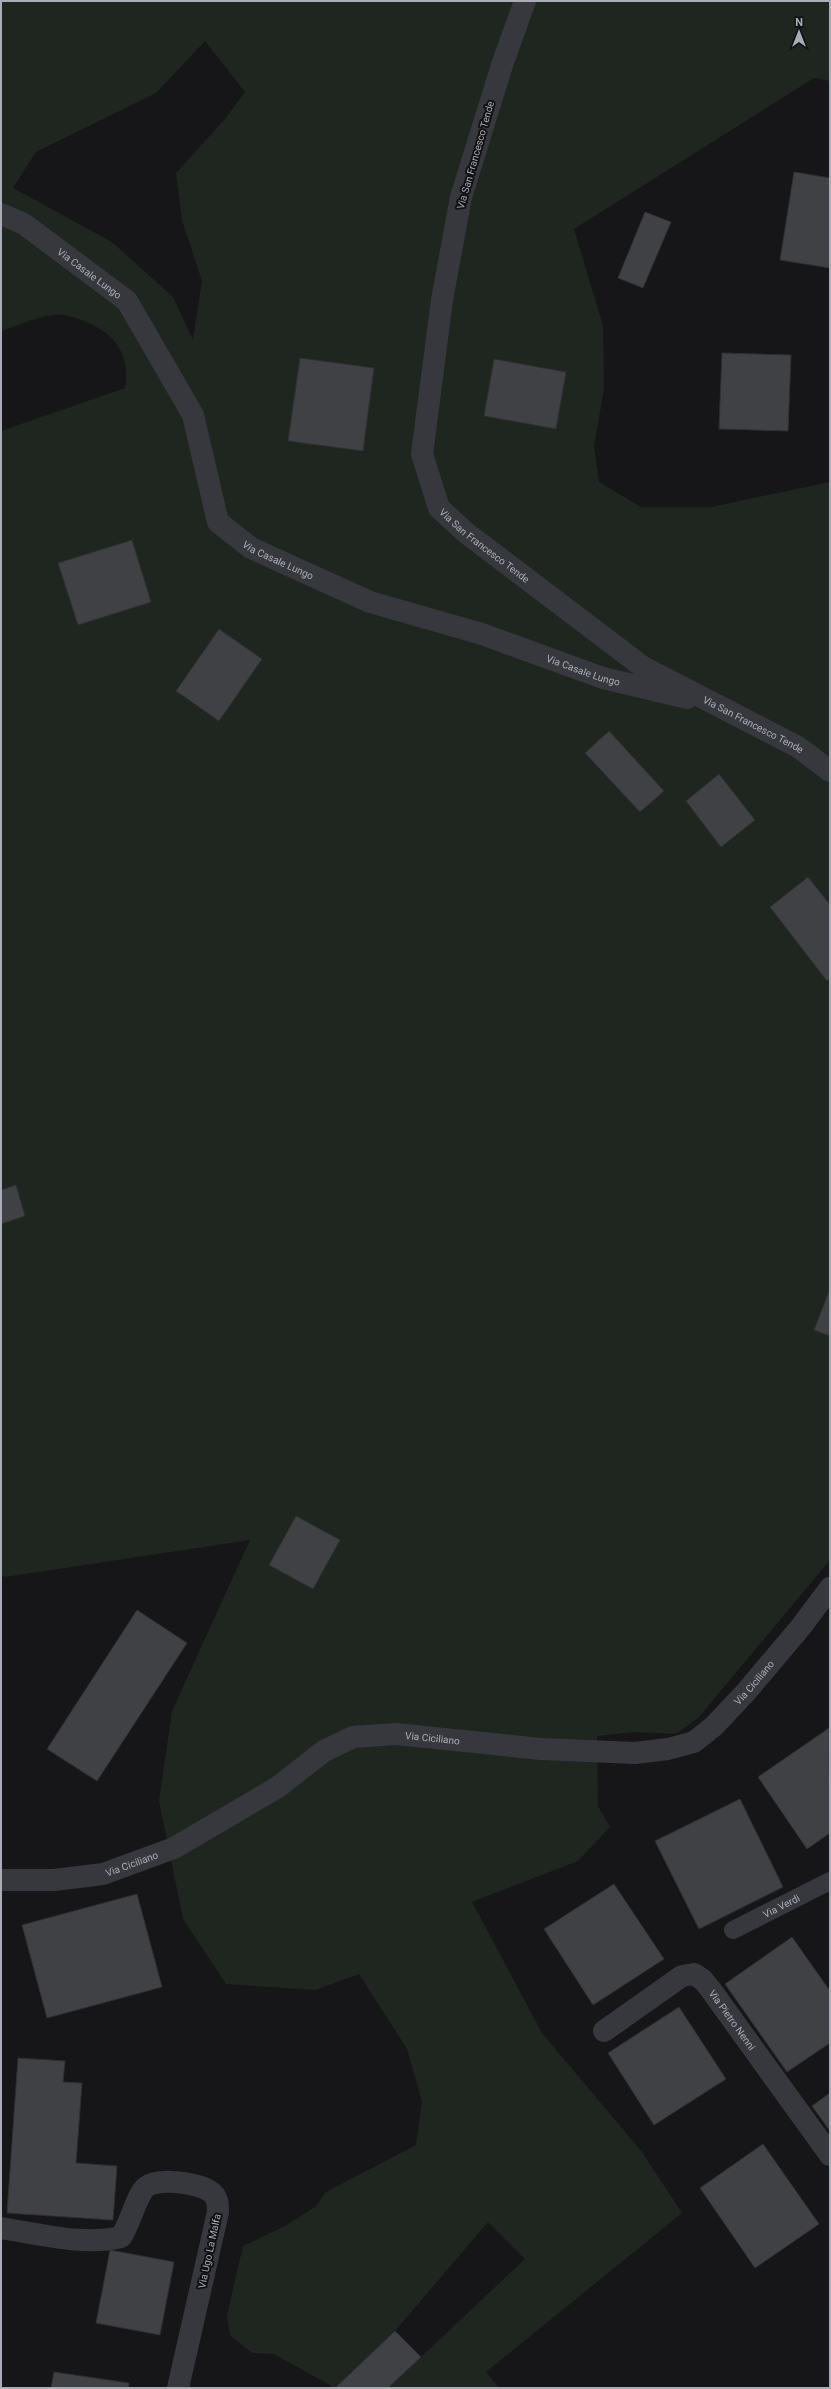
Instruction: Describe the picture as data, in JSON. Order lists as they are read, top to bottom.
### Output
{
  "streets": {
    "street": [
      "Via San Francesco Tende",
      "Via Casale Lungo",
      "Via Ciciliano",
      "Via Pietro Nenni",
      "Via Ugo La Malfa"
    ],
    "lane": ["Via Verdi"]
  },
  "crossings": [
    ["Via San Francesco Tende", "Via Casale Lungo"]
  ],
  "north": "top"
}
